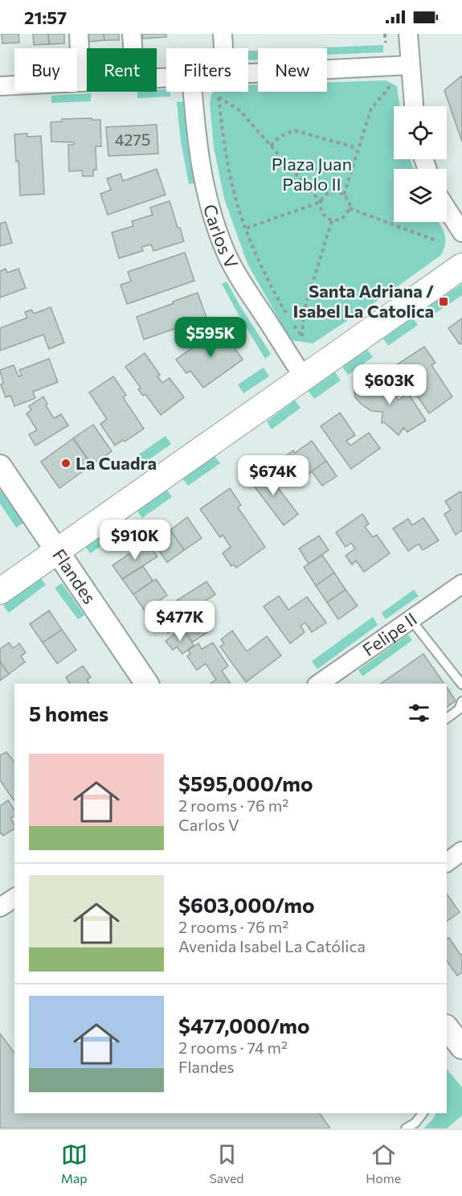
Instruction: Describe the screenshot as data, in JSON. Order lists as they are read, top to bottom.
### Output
{
  "streets": {
    "street": ["Carlos V", "Flandes", "Felipe II"]
  },
  "parks": ["Plaza Juan Pablo II"],
  "places": {
    "transit": ["Santa Adriana / Isabel La Catolica"],
    "other": ["La Cuadra"]
  },
  "house_numbers": ["4275"],
  "page": {
    "status": "21:57",
    "chip": [
      "Buy",
      "Rent",
      "Filters",
      "New"
    ],
    "price": [
      "$595K",
      "$603K",
      "$674K",
      "$910K",
      "$477K"
    ],
    "heading": "5 homes",
    "list": [
      {
        "name": "$595,000/mo",
        "note": "2 rooms · 76 m² · Carlos V"
      },
      {
        "name": "$603,000/mo",
        "note": "2 rooms · 76 m² · Avenida Isabel La Católica"
      },
      {
        "name": "$477,000/mo",
        "note": "2 rooms · 74 m² · Flandes"
      }
    ],
    "tabs": ["Map", "Saved", "Home"]
  }
}
